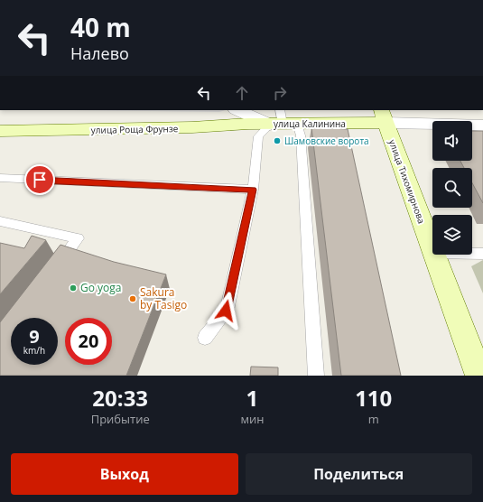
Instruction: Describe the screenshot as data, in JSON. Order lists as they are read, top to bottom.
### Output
{
  "streets": {
    "main road": ["улица Калинина", "улица Роща Фрунзе", "улица Тихомирнова"]
  },
  "crossings": [
    ["улица Калинина", "улица Роща Фрунзе"],
    ["улица Калинина", "улица Тихомирнова"]
  ],
  "places": ["Шамовские ворота", "Go yoga", "Sakura by Tasigo"],
  "page": {
    "turn": ["40 m", "Налево"],
    "speed": "9 km/h",
    "limit": "20",
    "eta": [
      "20:33",
      "Прибытие",
      "1",
      "мин",
      "110",
      "m"
    ],
    "buttons": ["Выход", "Поделиться"]
  }
}
